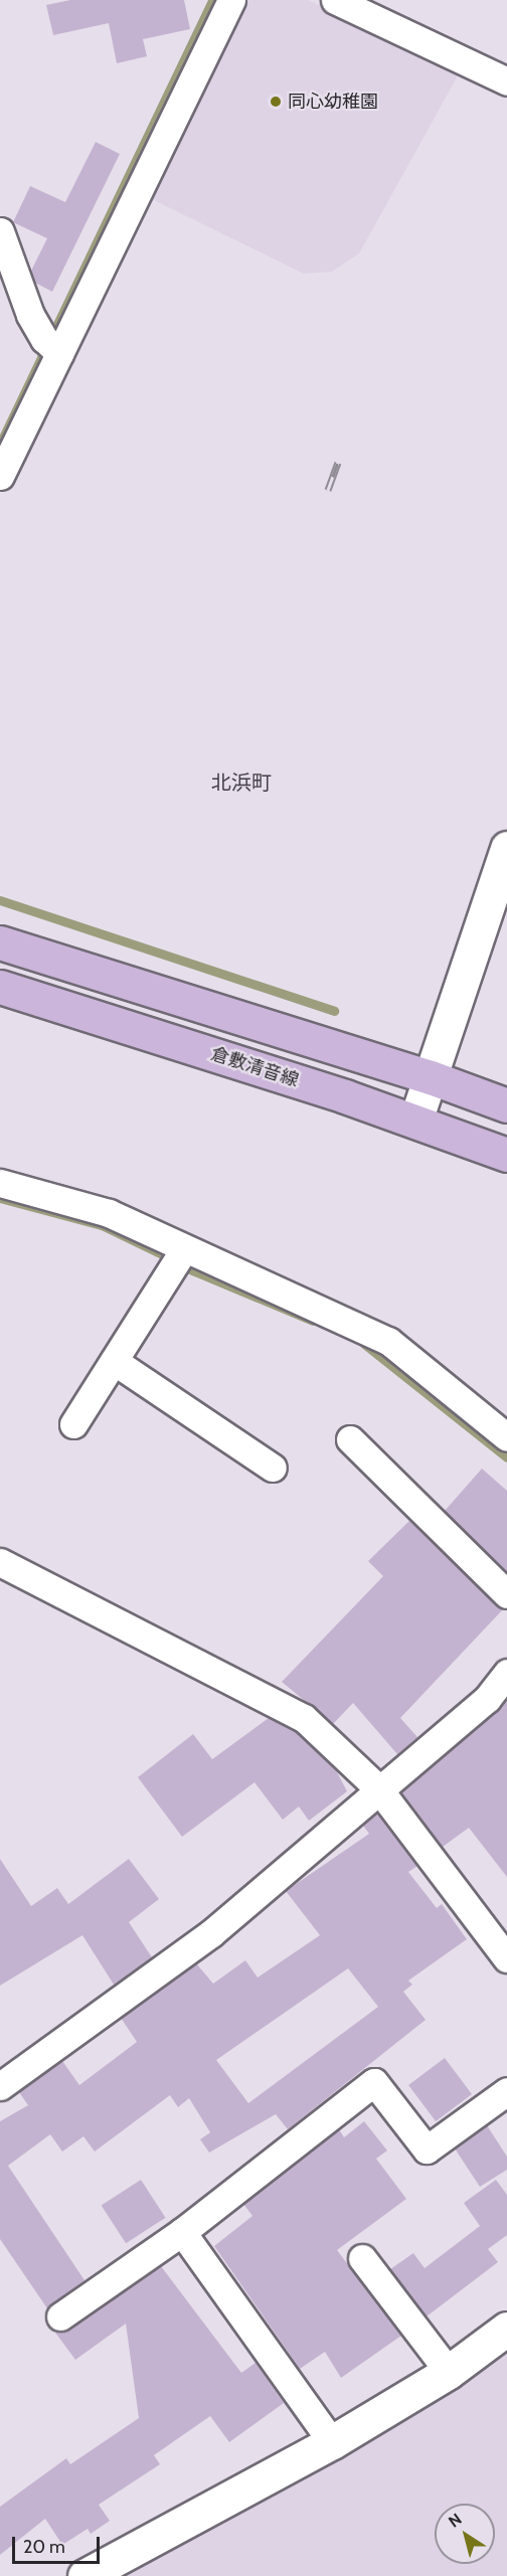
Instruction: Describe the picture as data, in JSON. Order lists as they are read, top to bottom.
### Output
{
  "streets": {
    "main road": ["倉敷清音線"]
  },
  "districts": ["北浜町"],
  "places": ["同心幼稚園"],
  "scale_bar": "20 m",
  "north": "top left"
}
